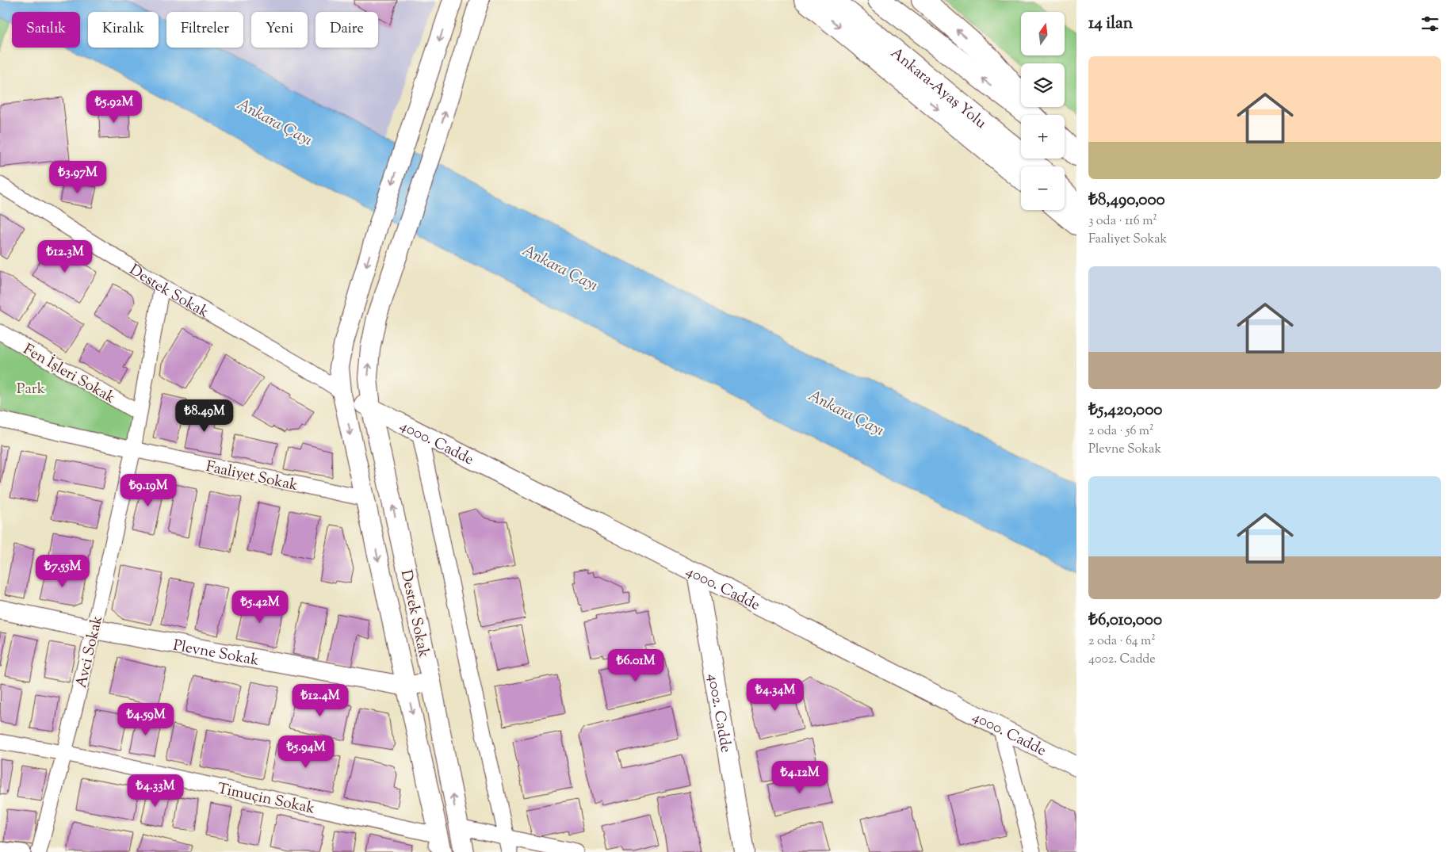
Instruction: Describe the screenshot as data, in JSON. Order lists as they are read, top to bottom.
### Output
{
  "streets": {
    "highway": ["Ankara-Ayaş Yolu"],
    "street": [
      "Destek Sokak",
      "Fen İşleri Sokak",
      "4000. Cadde",
      "Faaliyet Sokak",
      "Avci Sokak",
      "Plevne Sokak",
      "4002. Cadde",
      "Timuçin Sokak"
    ]
  },
  "crossings": [
    ["Destek Sokak", "4000. Cadde"],
    ["Destek Sokak", "Faaliyet Sokak"],
    ["Destek Sokak", "Avci Sokak"],
    ["Destek Sokak", "Plevne Sokak"],
    ["Destek Sokak", "Timuçin Sokak"],
    ["Fen İşleri Sokak", "Avci Sokak"],
    ["4000. Cadde", "4002. Cadde"],
    ["Faaliyet Sokak", "Avci Sokak"],
    ["Avci Sokak", "Plevne Sokak"],
    ["Avci Sokak", "Timuçin Sokak"]
  ],
  "water": ["Ankara Çayı"],
  "parks": ["Park"],
  "north": "top",
  "page": {
    "heading": "14 ilan",
    "map_buttons": ["+", "−"],
    "chip": [
      "Satılık",
      "Kiralık",
      "Filtreler",
      "Yeni",
      "Daire"
    ],
    "list": [
      {
        "name": "₺8,490,000",
        "note": "3 oda · 116 m² · Faaliyet Sokak"
      },
      {
        "name": "₺5,420,000",
        "note": "2 oda · 56 m² · Plevne Sokak"
      },
      {
        "name": "₺6,010,000",
        "note": "2 oda · 64 m² · 4002. Cadde"
      }
    ],
    "price": [
      "₺5.92M",
      "₺3.97M",
      "₺12.3M",
      "₺8.49M",
      "₺9.19M",
      "₺7.55M",
      "₺5.42M",
      "₺6.01M",
      "₺4.34M",
      "₺12.4M",
      "₺4.59M",
      "₺5.94M",
      "₺4.12M",
      "₺4.33M"
    ]
  }
}
